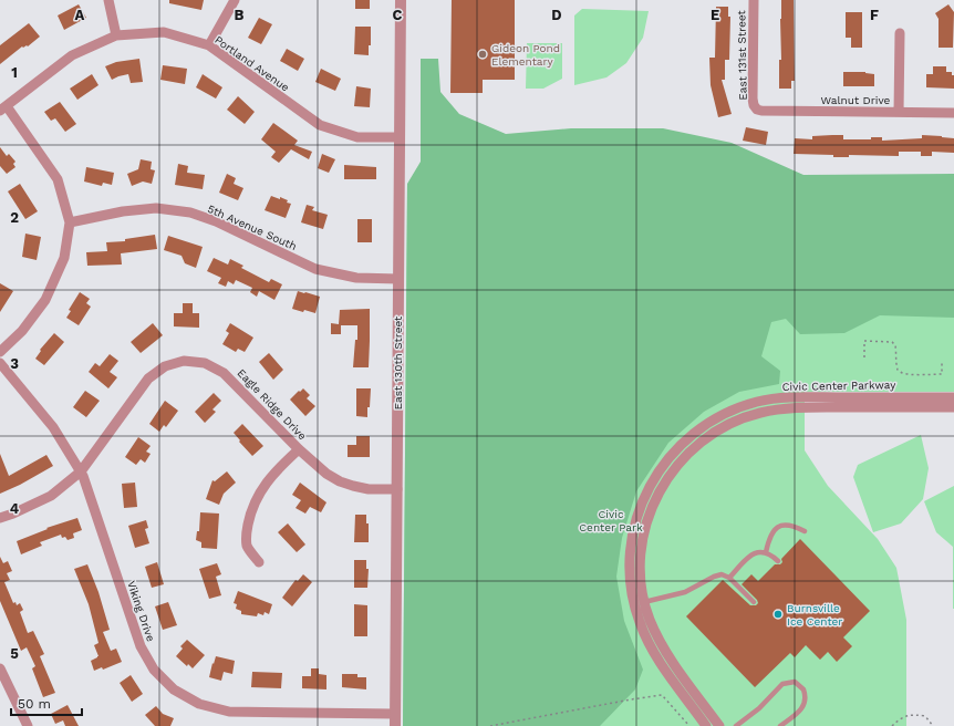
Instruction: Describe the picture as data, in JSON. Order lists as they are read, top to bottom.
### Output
{
  "streets": {
    "street": [
      "East 131st Street",
      "Portland Avenue",
      "Walnut Drive",
      "5th Avenue South",
      "East 130th Street",
      "Civic Center Parkway",
      "Eagle Ridge Drive",
      "Viking Drive"
    ]
  },
  "crossings": [
    ["East 131st Street", "Walnut Drive"],
    ["Portland Avenue", "East 130th Street"],
    ["5th Avenue South", "East 130th Street"],
    ["East 130th Street", "Eagle Ridge Drive"],
    ["East 130th Street", "Viking Drive"],
    ["Eagle Ridge Drive", "Viking Drive"]
  ],
  "parks": ["Civic Center Park"],
  "places": ["Gideon Pond Elementary", "Burnsville Ice Center"],
  "scale_bar": "50 m",
  "grid": {
    "columns": [
      "A",
      "B",
      "C",
      "D",
      "E",
      "F"
    ],
    "rows": [
      "1",
      "2",
      "3",
      "4",
      "5"
    ]
  }
}
